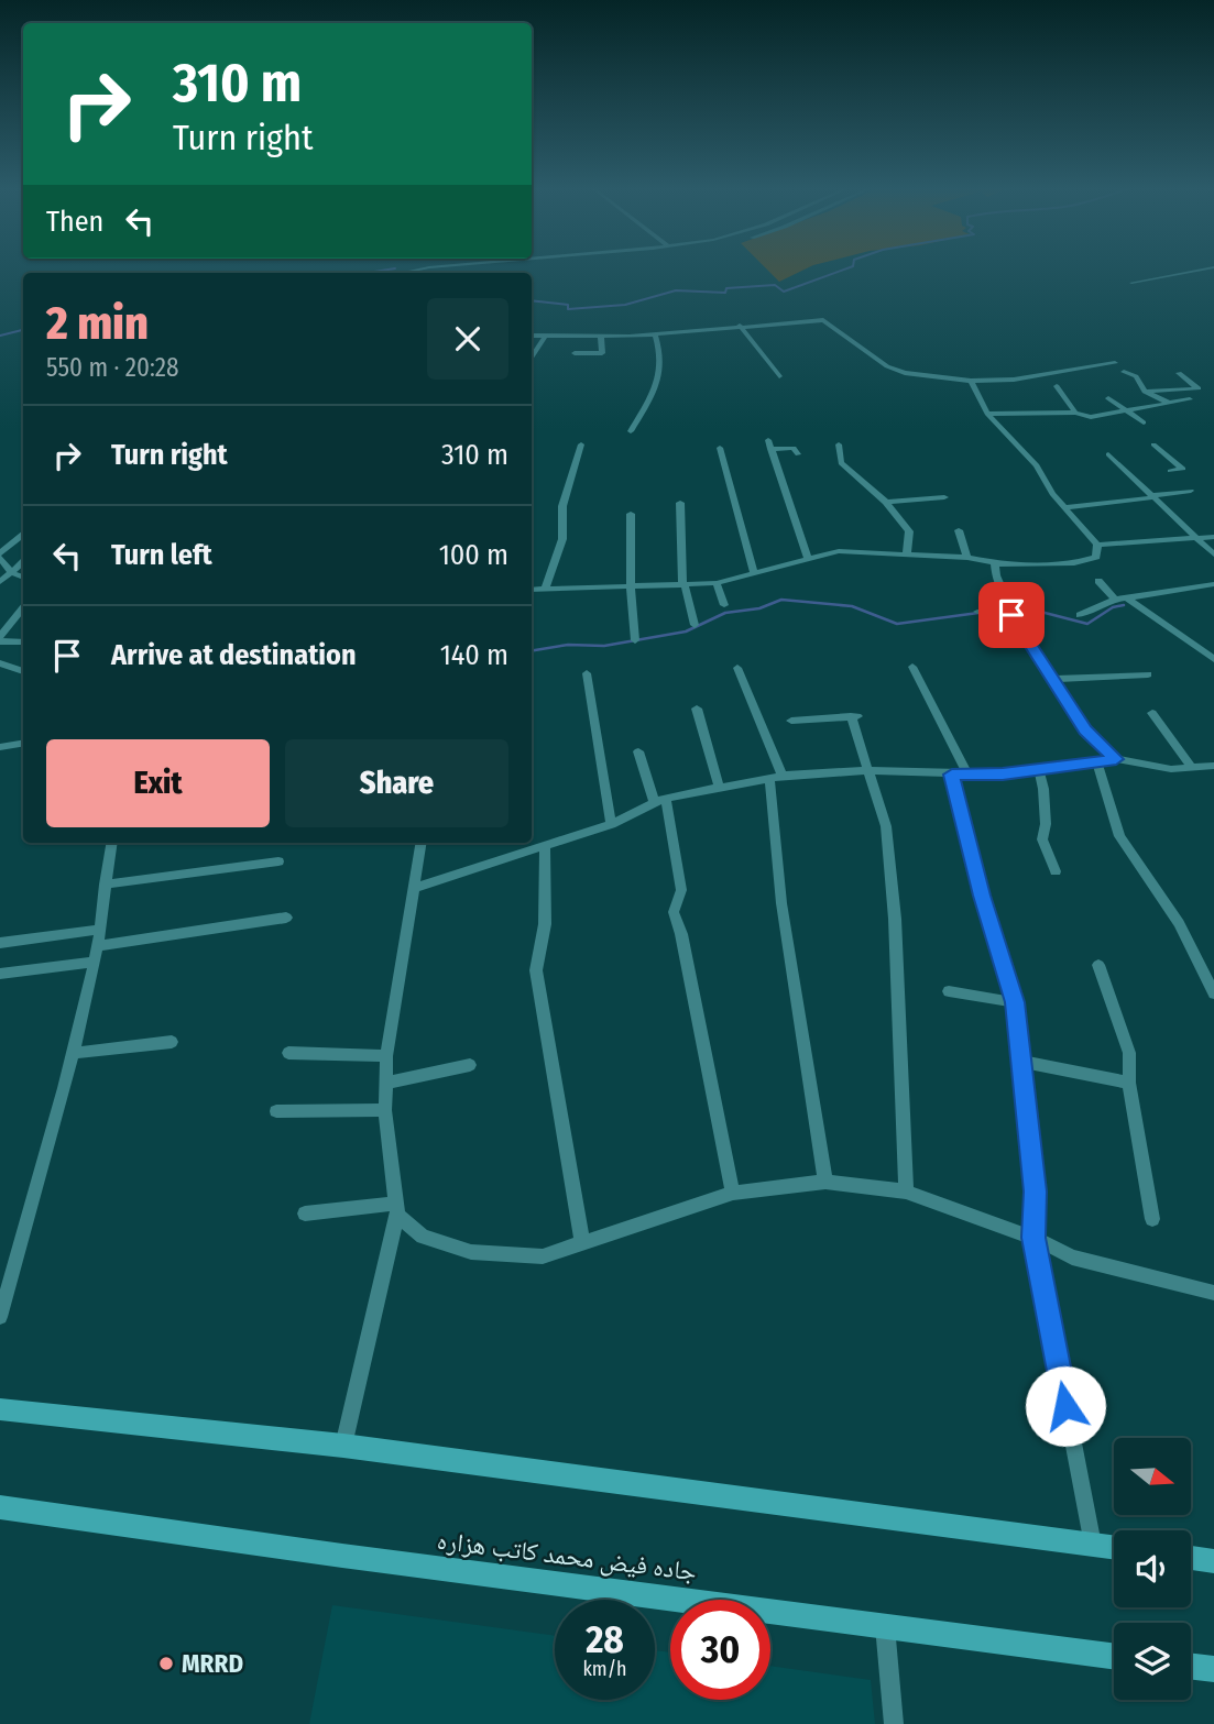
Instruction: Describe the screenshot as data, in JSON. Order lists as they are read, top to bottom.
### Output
{
  "streets": {
    "main road": ["جاده فیض محمد کاتب هزاره"]
  },
  "places": ["MRRD"],
  "north": "right",
  "page": {
    "turn": ["310 m", "Turn right"],
    "then": "Then",
    "heading": ["2 min", "550 m · 20:28"],
    "list": [
      {
        "name": "Turn right",
        "value": "310 m"
      },
      {
        "name": "Turn left",
        "value": "100 m"
      },
      {
        "name": "Arrive at destination",
        "value": "140 m"
      }
    ],
    "buttons": ["Exit", "Share"],
    "speed": "28 km/h",
    "limit": "30"
  }
}
